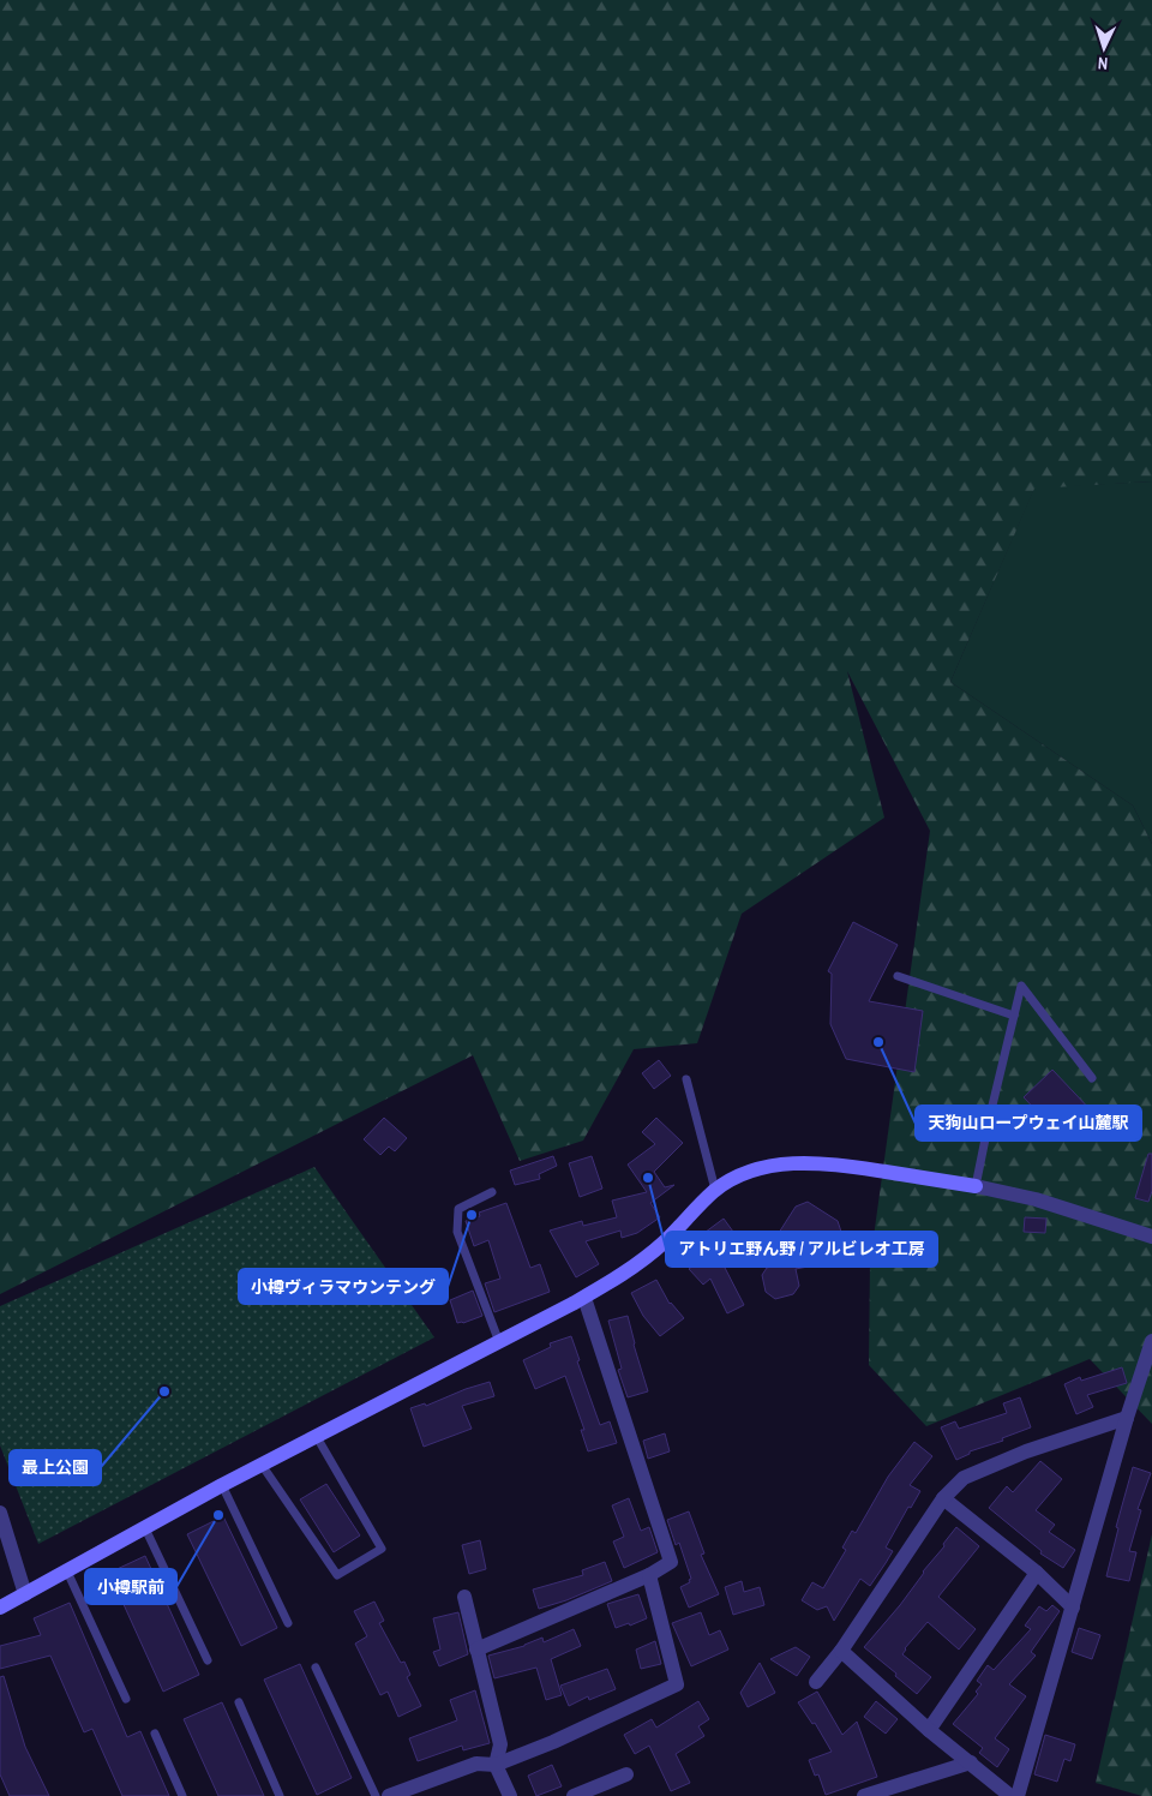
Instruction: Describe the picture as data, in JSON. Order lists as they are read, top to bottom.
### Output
{
  "places": [
    "天狗山ロープウェイ山麓駅",
    "アトリエ野ん野 / アルビレオ工房",
    "小樽ヴィラマウンテング",
    "最上公園",
    "小樽駅前"
  ],
  "north": "bottom"
}
